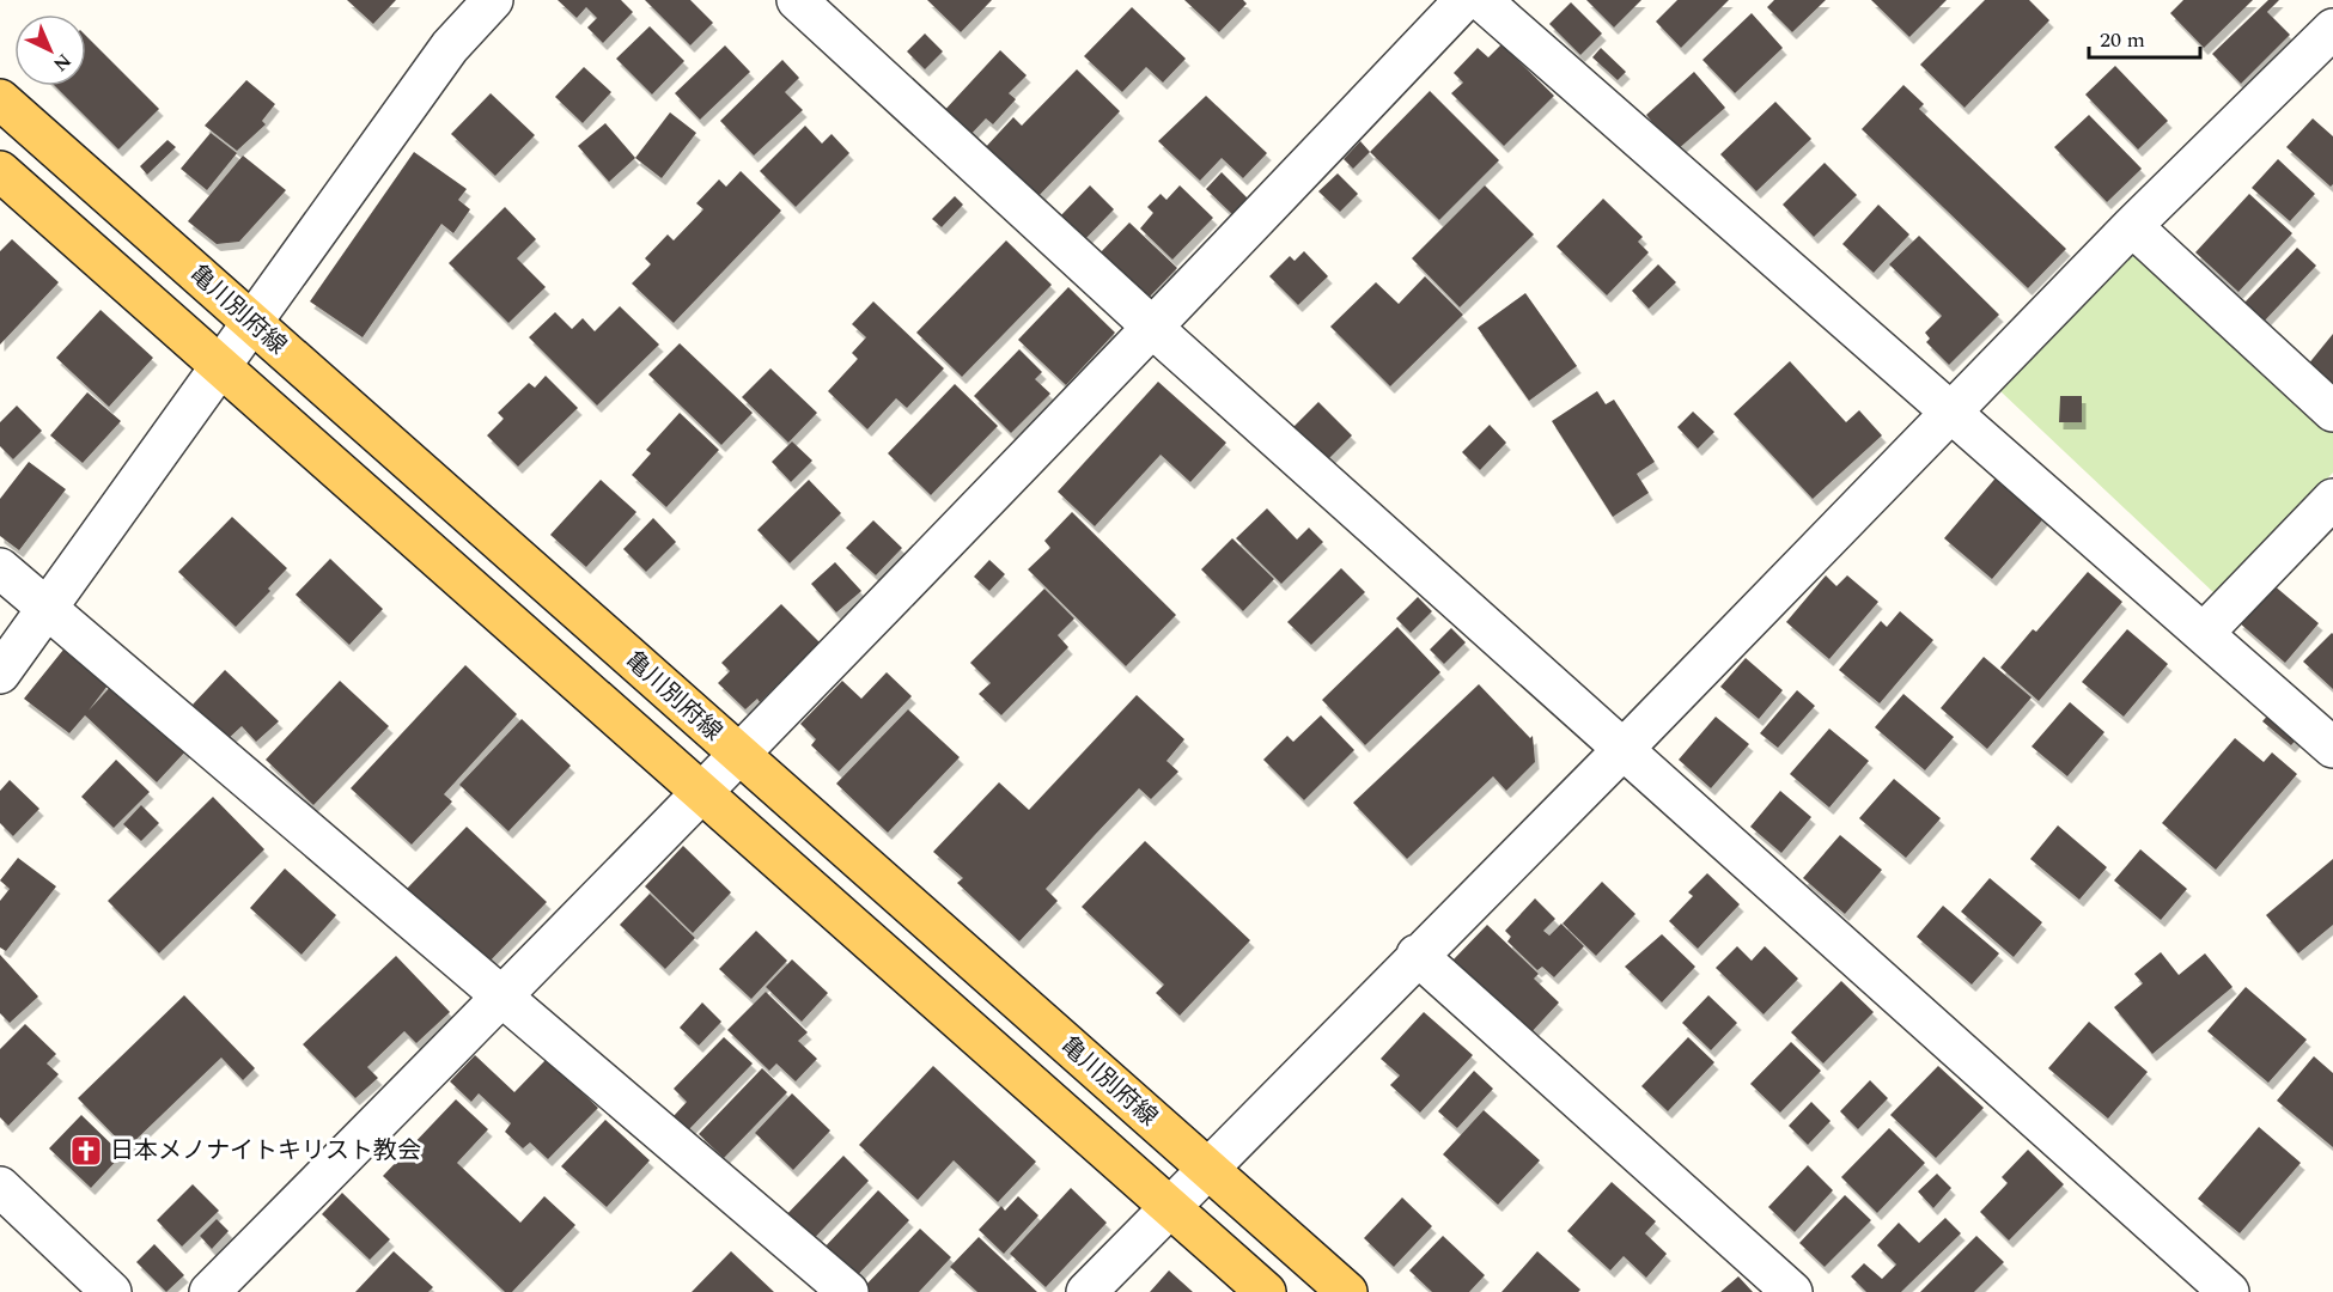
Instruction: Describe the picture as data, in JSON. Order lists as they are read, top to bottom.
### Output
{
  "streets": {
    "main road": ["亀川別府線"]
  },
  "places": {
    "church": ["日本メノナイトキリスト教会"]
  },
  "scale_bar": "20 m",
  "north": "bottom right"
}
